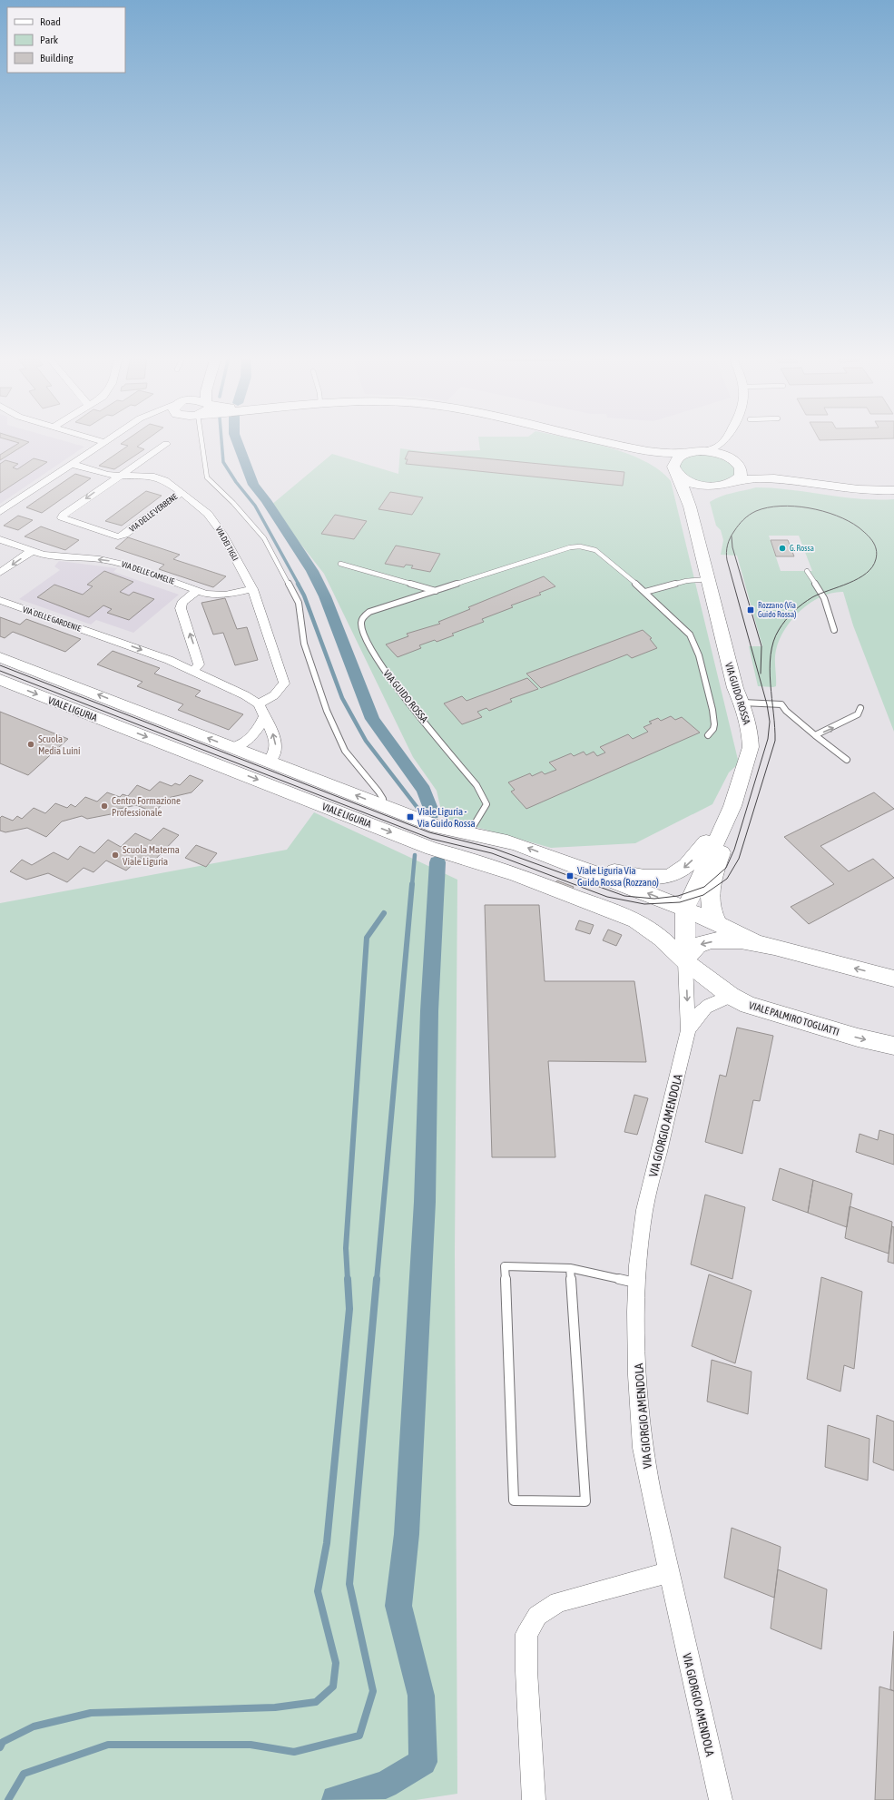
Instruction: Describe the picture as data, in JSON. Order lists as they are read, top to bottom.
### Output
{
  "streets": {
    "street": [
      "VIA DELLE VERBENE",
      "VIA DEI TIGLI",
      "VIA DELLE CAMELIE",
      "VIA DELLE GARDENIE",
      "VIA GUIDO ROSSA",
      "VIALE LIGURIA",
      "VIALE PALMIRO TOGLIATTI",
      "VIA GIORGIO AMENDOLA"
    ]
  },
  "crossings": [
    ["VIA DELLE VERBENE", "VIA DEI TIGLI"],
    ["VIA DEI TIGLI", "VIA DELLE CAMELIE"],
    ["VIALE LIGURIA", "VIALE PALMIRO TOGLIATTI"],
    ["VIALE LIGURIA", "VIA GIORGIO AMENDOLA"],
    ["VIALE PALMIRO TOGLIATTI", "VIA GIORGIO AMENDOLA"]
  ],
  "places": {
    "other": [
      "G. Rossa",
      "Scuola Media Luini",
      "Centro Formazione Professionale",
      "Scuola Materna Viale Liguria"
    ],
    "transit": ["Rozzano (Via Guido Rossa)", "Viale Liguria - Via Guido Rossa", "Viale Liguria Via Guido Rossa (Rozzano)"]
  },
  "legend": ["Road", "Park", "Building"]
}
